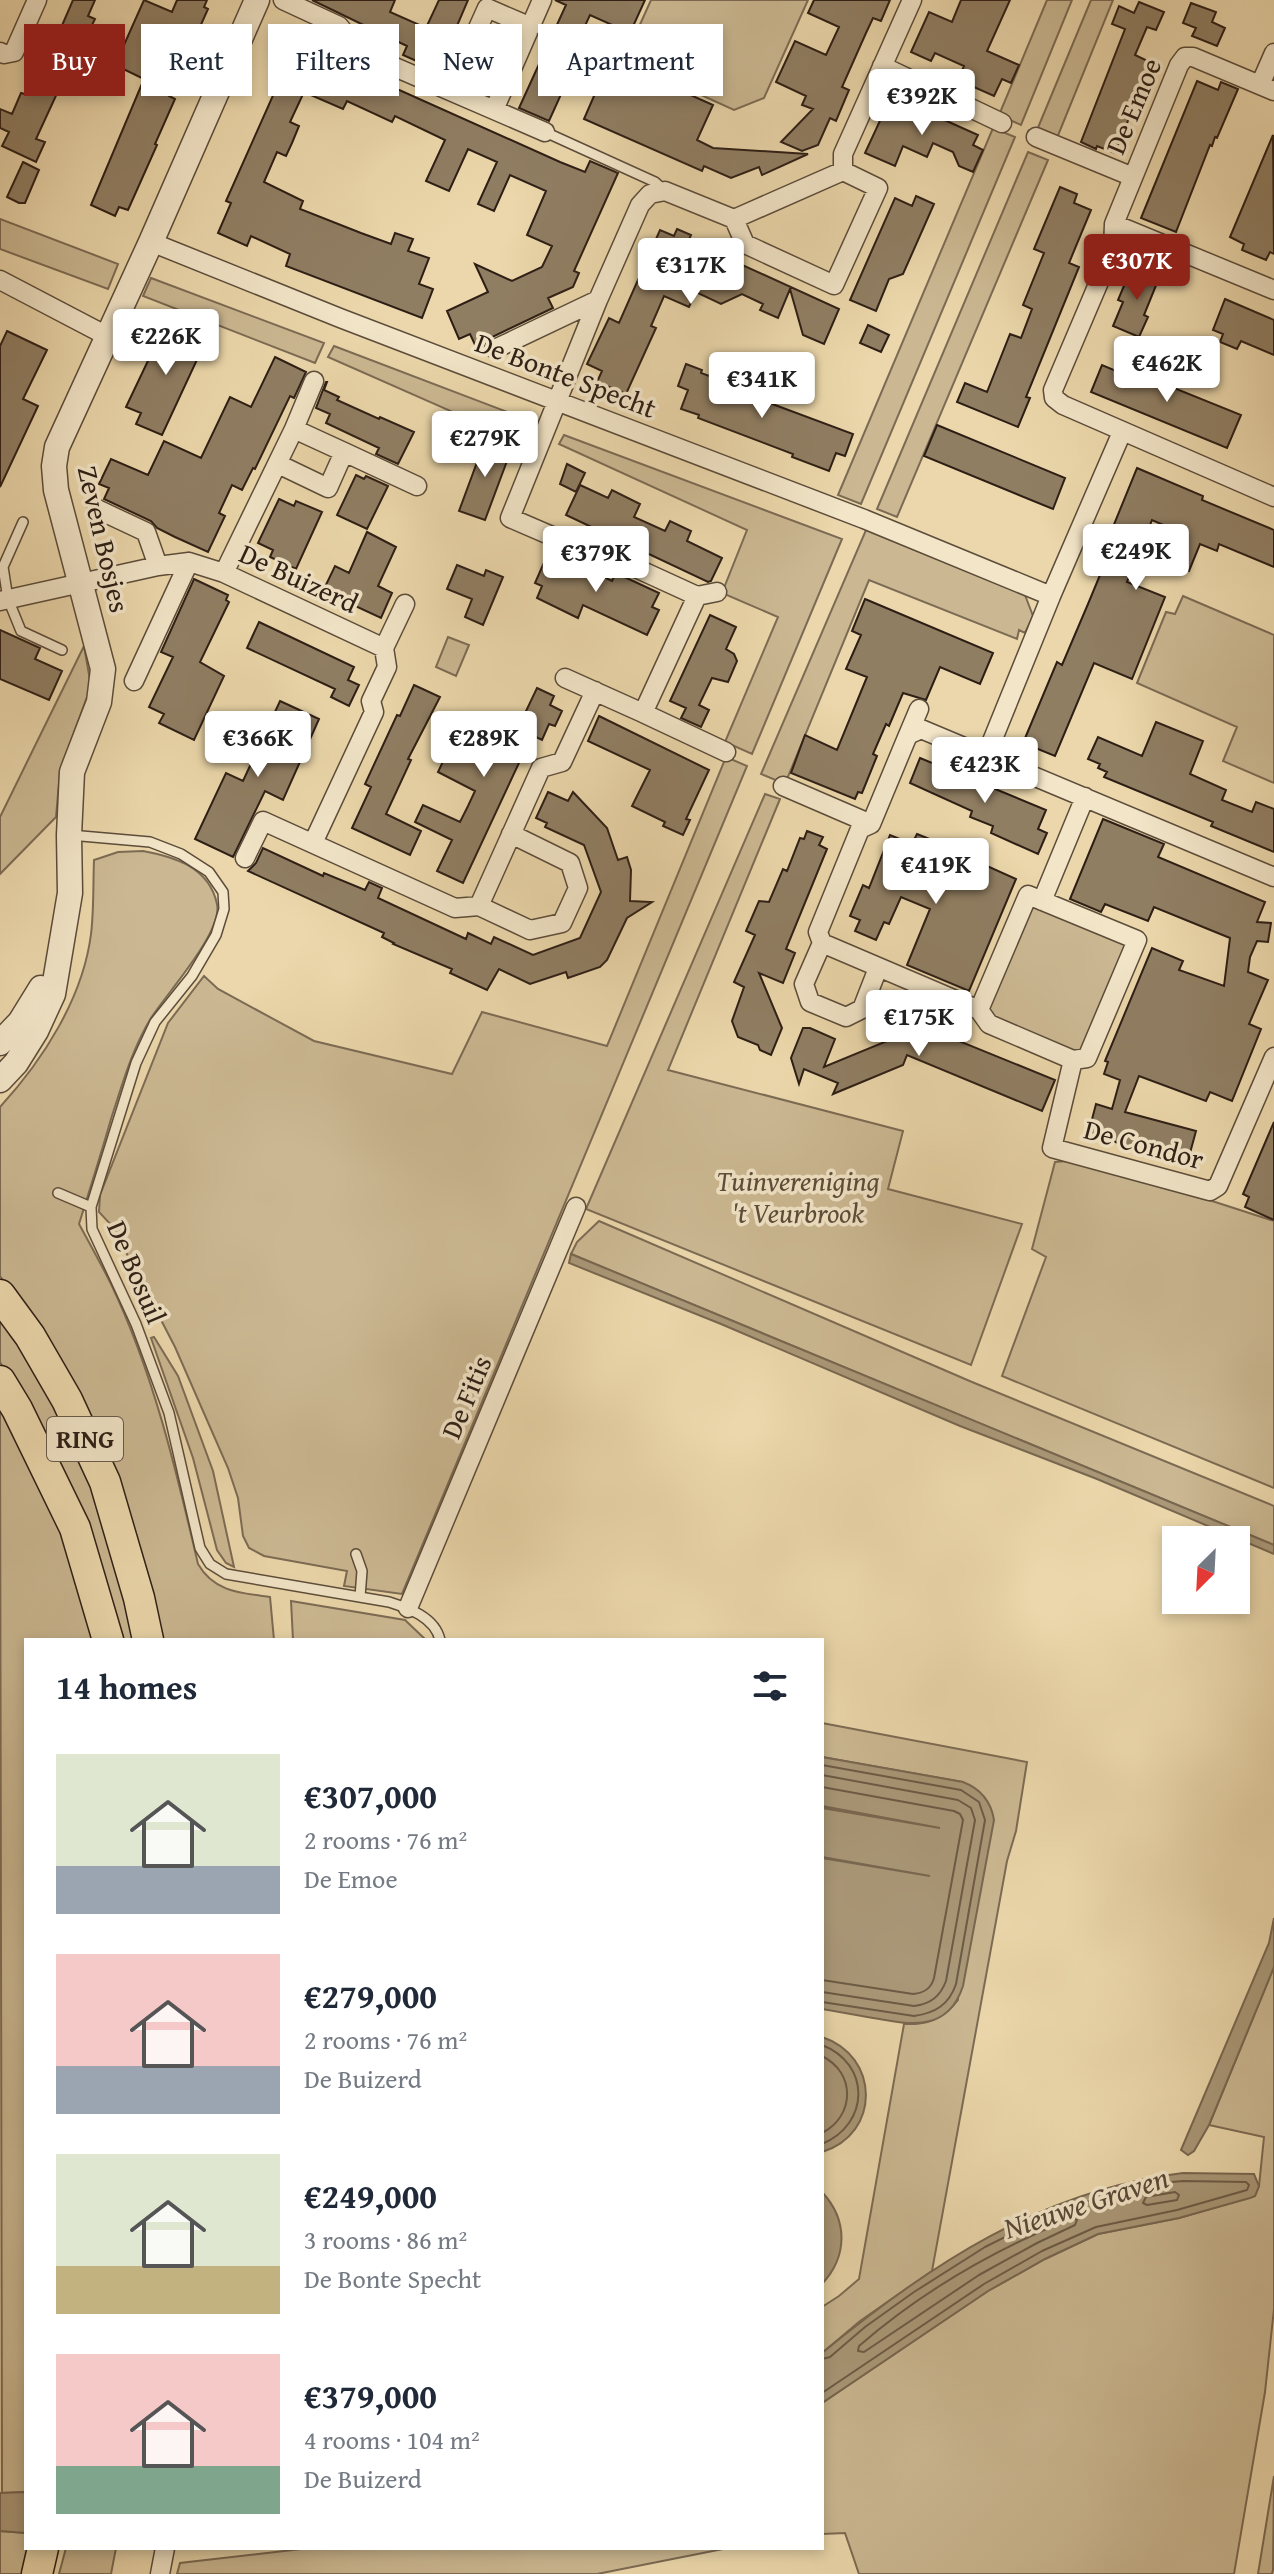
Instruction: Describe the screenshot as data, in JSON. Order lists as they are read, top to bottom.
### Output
{
  "streets": {
    "main road": ["RING"],
    "street": [
      "De Emoe",
      "De Bonte Specht",
      "Zeven Bosjes",
      "De Buizerd",
      "De Condor",
      "De Fitis"
    ],
    "lane": ["De Bosuil"]
  },
  "crossings": [
    ["De Bonte Specht", "Zeven Bosjes"],
    ["Zeven Bosjes", "De Buizerd"],
    ["Zeven Bosjes", "De Bosuil"],
    ["De Bosuil", "De Fitis"]
  ],
  "water": ["Nieuwe Graven"],
  "parks": ["Tuinvereniging 't Veurbrook"],
  "north": "bottom left",
  "page": {
    "chip": [
      "Buy",
      "Rent",
      "Filters",
      "New",
      "Apartment"
    ],
    "price": [
      "€392K",
      "€307K",
      "€317K",
      "€226K",
      "€462K",
      "€341K",
      "€279K",
      "€249K",
      "€379K",
      "€366K",
      "€289K",
      "€423K",
      "€419K",
      "€175K"
    ],
    "heading": "14 homes",
    "list": [
      {
        "name": "€307,000",
        "note": "2 rooms · 76 m² · De Emoe"
      },
      {
        "name": "€279,000",
        "note": "2 rooms · 76 m² · De Buizerd"
      },
      {
        "name": "€249,000",
        "note": "3 rooms · 86 m² · De Bonte Specht"
      },
      {
        "name": "€379,000",
        "note": "4 rooms · 104 m² · De Buizerd"
      }
    ]
  }
}
